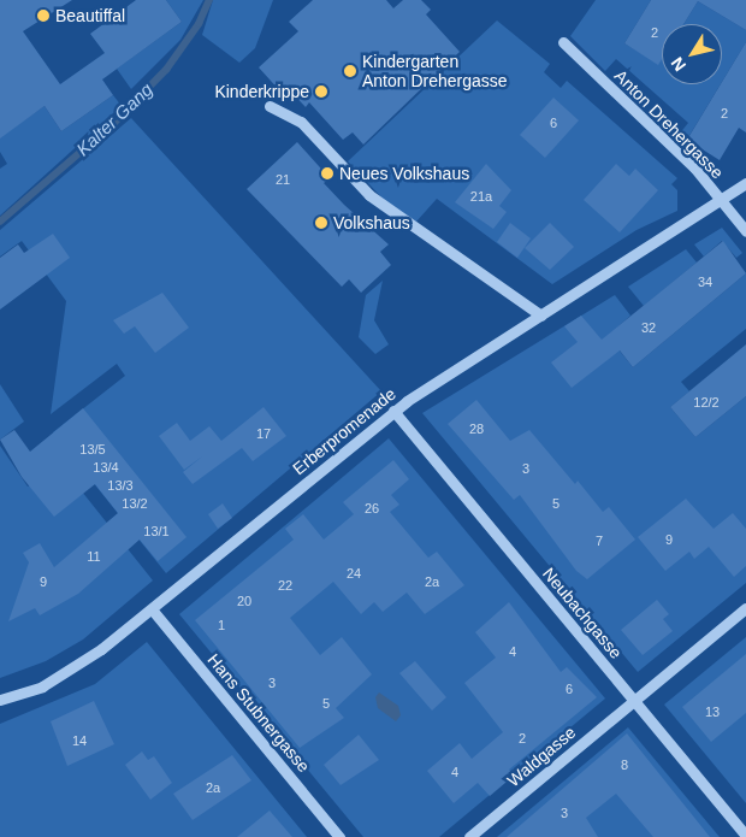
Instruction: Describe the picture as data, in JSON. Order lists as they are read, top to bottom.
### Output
{
  "streets": {
    "street": [
      "Anton Drehergasse",
      "Erberpromenade",
      "Neubachgasse",
      "Hans Stubnergasse",
      "Waldgasse"
    ]
  },
  "crossings": [
    ["Anton Drehergasse", "Erberpromenade"],
    ["Erberpromenade", "Neubachgasse"],
    ["Erberpromenade", "Hans Stubnergasse"],
    ["Neubachgasse", "Waldgasse"]
  ],
  "water": ["Kalter Gang"],
  "places": [
    "Beautiffal",
    "Kindergarten Anton Drehergasse",
    "Kinderkrippe",
    "Neues Volkshaus",
    "Volkshaus"
  ],
  "house_numbers": [
    "2",
    "2",
    "6",
    "21",
    "21a",
    "34",
    "32",
    "12/2",
    "28",
    "17",
    "13/5",
    "13/4",
    "3",
    "13/3",
    "13/2",
    "5",
    "26",
    "13/1",
    "9",
    "7",
    "11",
    "24",
    "9",
    "2a",
    "22",
    "20",
    "1",
    "4",
    "3",
    "6",
    "5",
    "13",
    "2",
    "14",
    "8",
    "4",
    "2a",
    "3"
  ],
  "north": "bottom left"
}
